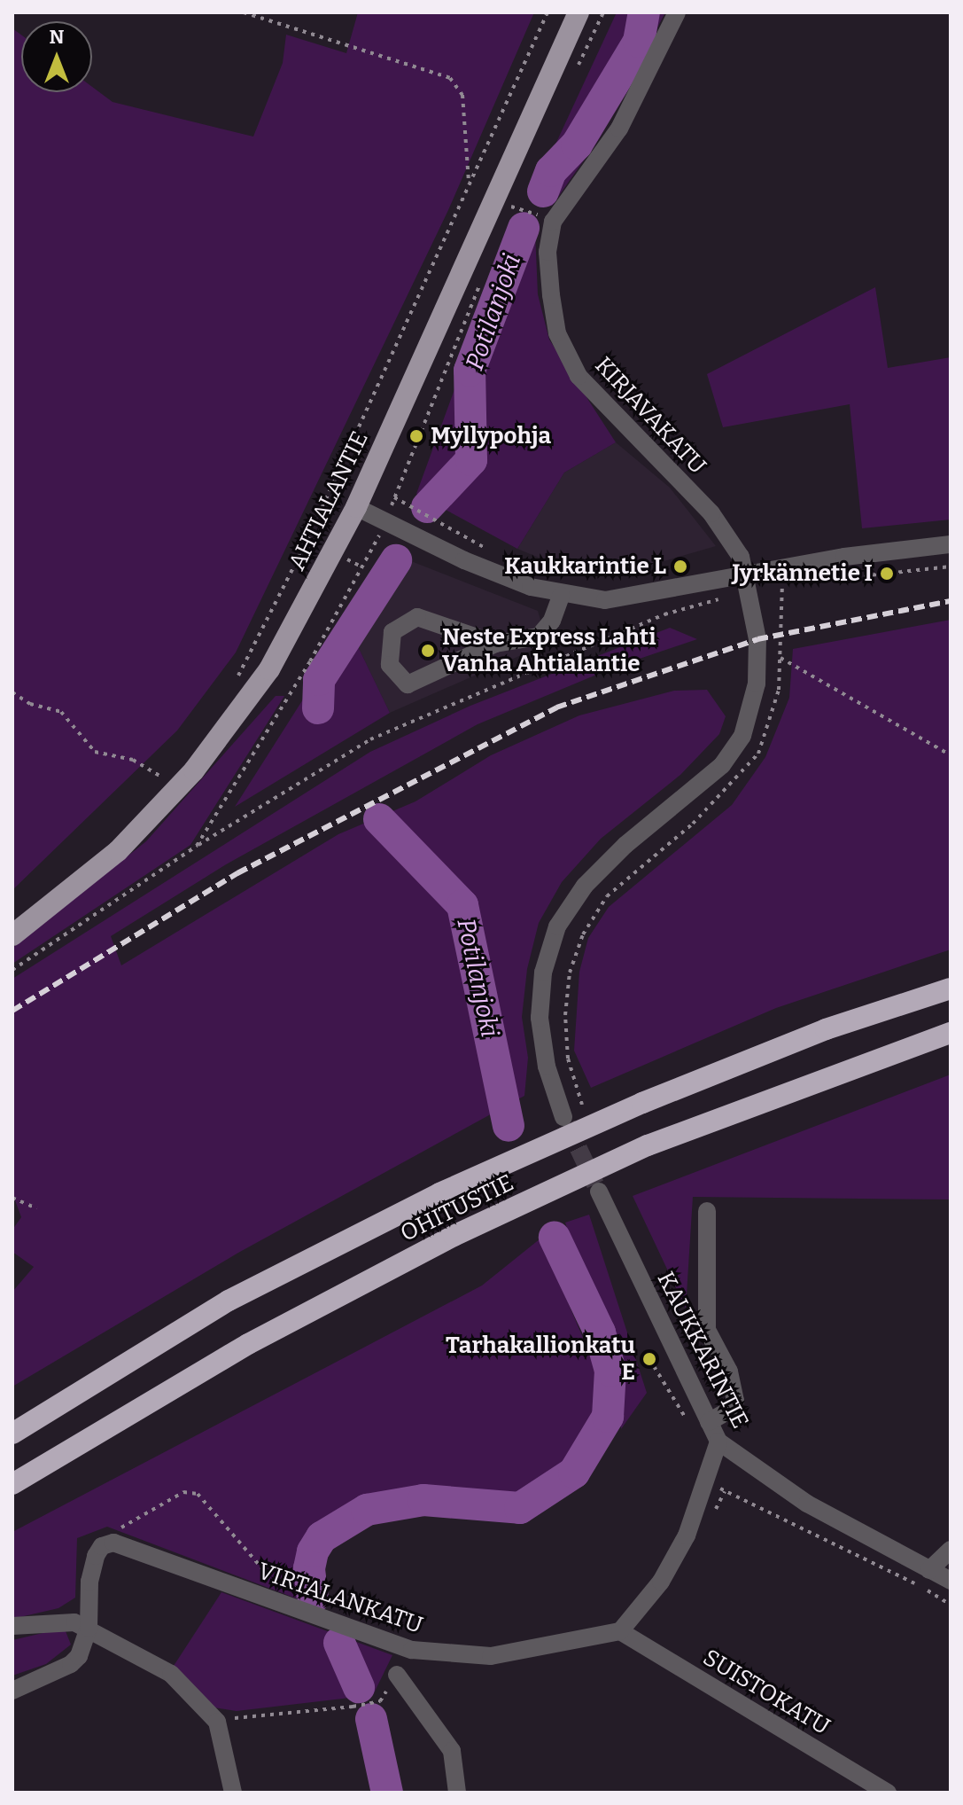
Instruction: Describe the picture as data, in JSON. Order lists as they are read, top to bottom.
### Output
{
  "streets": {
    "highway": ["OHITUSTIE"],
    "main road": ["AHTIALANTIE"],
    "street": [
      "KIRJAVAKATU",
      "KAUKKARINTIE",
      "VIRTALANKATU",
      "SUISTOKATU"
    ]
  },
  "crossings": [
    ["VIRTALANKATU", "SUISTOKATU"]
  ],
  "water": ["Potilanjoki"],
  "places": [
    "Myllypohja",
    "Kaukkarintie L",
    "Jyrkännetie I",
    "Neste Express Lahti Vanha Ahtialantie",
    "Tarhakallionkatu E"
  ],
  "north": "top"
}
